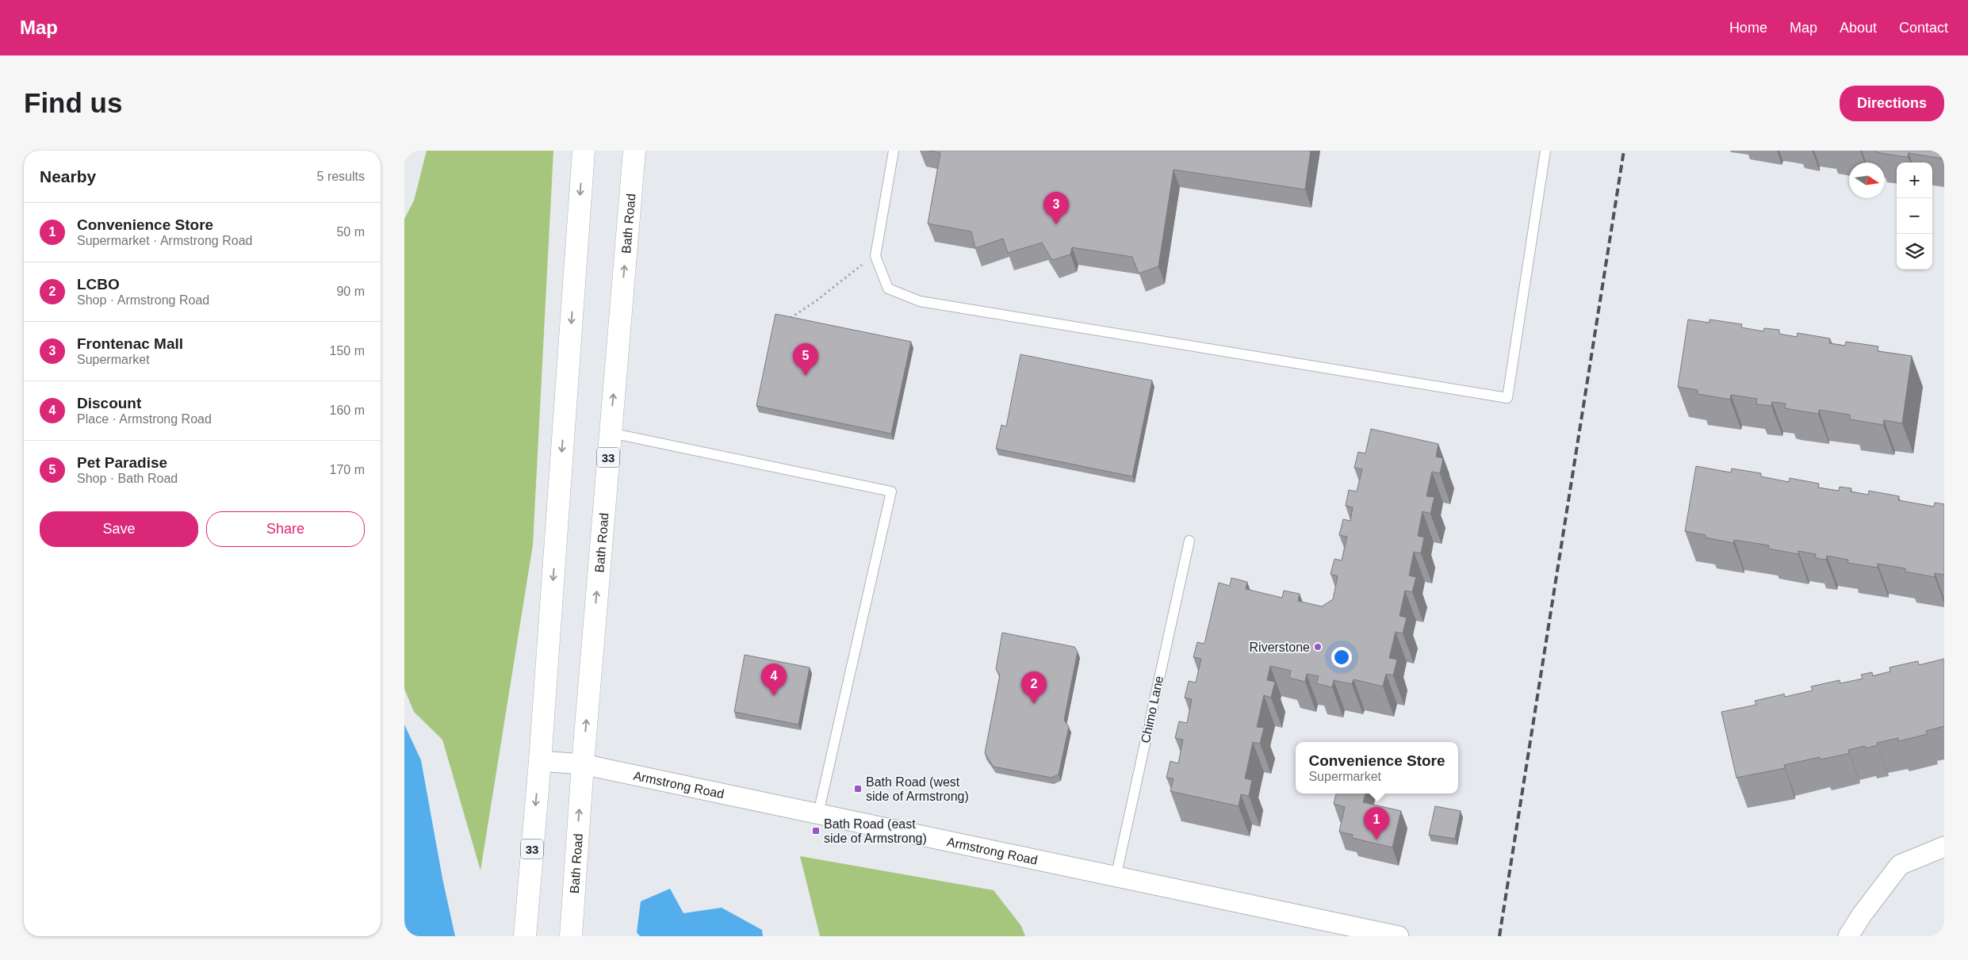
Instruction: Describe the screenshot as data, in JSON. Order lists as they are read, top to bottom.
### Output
{
  "streets": {
    "main road": ["Bath Road", "33"],
    "street": ["Armstrong Road"],
    "lane": ["Chimo Lane"]
  },
  "crossings": [
    ["Bath Road", "Armstrong Road"],
    ["33", "Armstrong Road"],
    ["Chimo Lane", "Armstrong Road"]
  ],
  "places": {
    "other": ["Riverstone"],
    "transit": ["Bath Road (west side of Armstrong)", "Bath Road (east side of Armstrong)"]
  },
  "north": "right",
  "page": {
    "header": "Map",
    "nav": [
      "Home",
      "Map",
      "About",
      "Contact"
    ],
    "buttons": [
      "Directions",
      ["Save", "Share"]
    ],
    "title": "Find us",
    "heading": ["Nearby", "5 results"],
    "map_buttons": ["+", "−"],
    "pins": [
      "3",
      "5",
      "4",
      "2",
      "1"
    ],
    "list": [
      {
        "mark": "1",
        "name": "Convenience Store",
        "note": "Supermarket · Armstrong Road",
        "value": "50 m"
      },
      {
        "mark": "2",
        "name": "LCBO",
        "note": "Shop · Armstrong Road",
        "value": "90 m"
      },
      {
        "mark": "3",
        "name": "Frontenac Mall",
        "note": "Supermarket",
        "value": "150 m"
      },
      {
        "mark": "4",
        "name": "Discount",
        "note": "Place · Armstrong Road",
        "value": "160 m"
      },
      {
        "mark": "5",
        "name": "Pet Paradise",
        "note": "Shop · Bath Road",
        "value": "170 m"
      }
    ],
    "popup": ["Convenience Store", "Supermarket"]
  }
}
